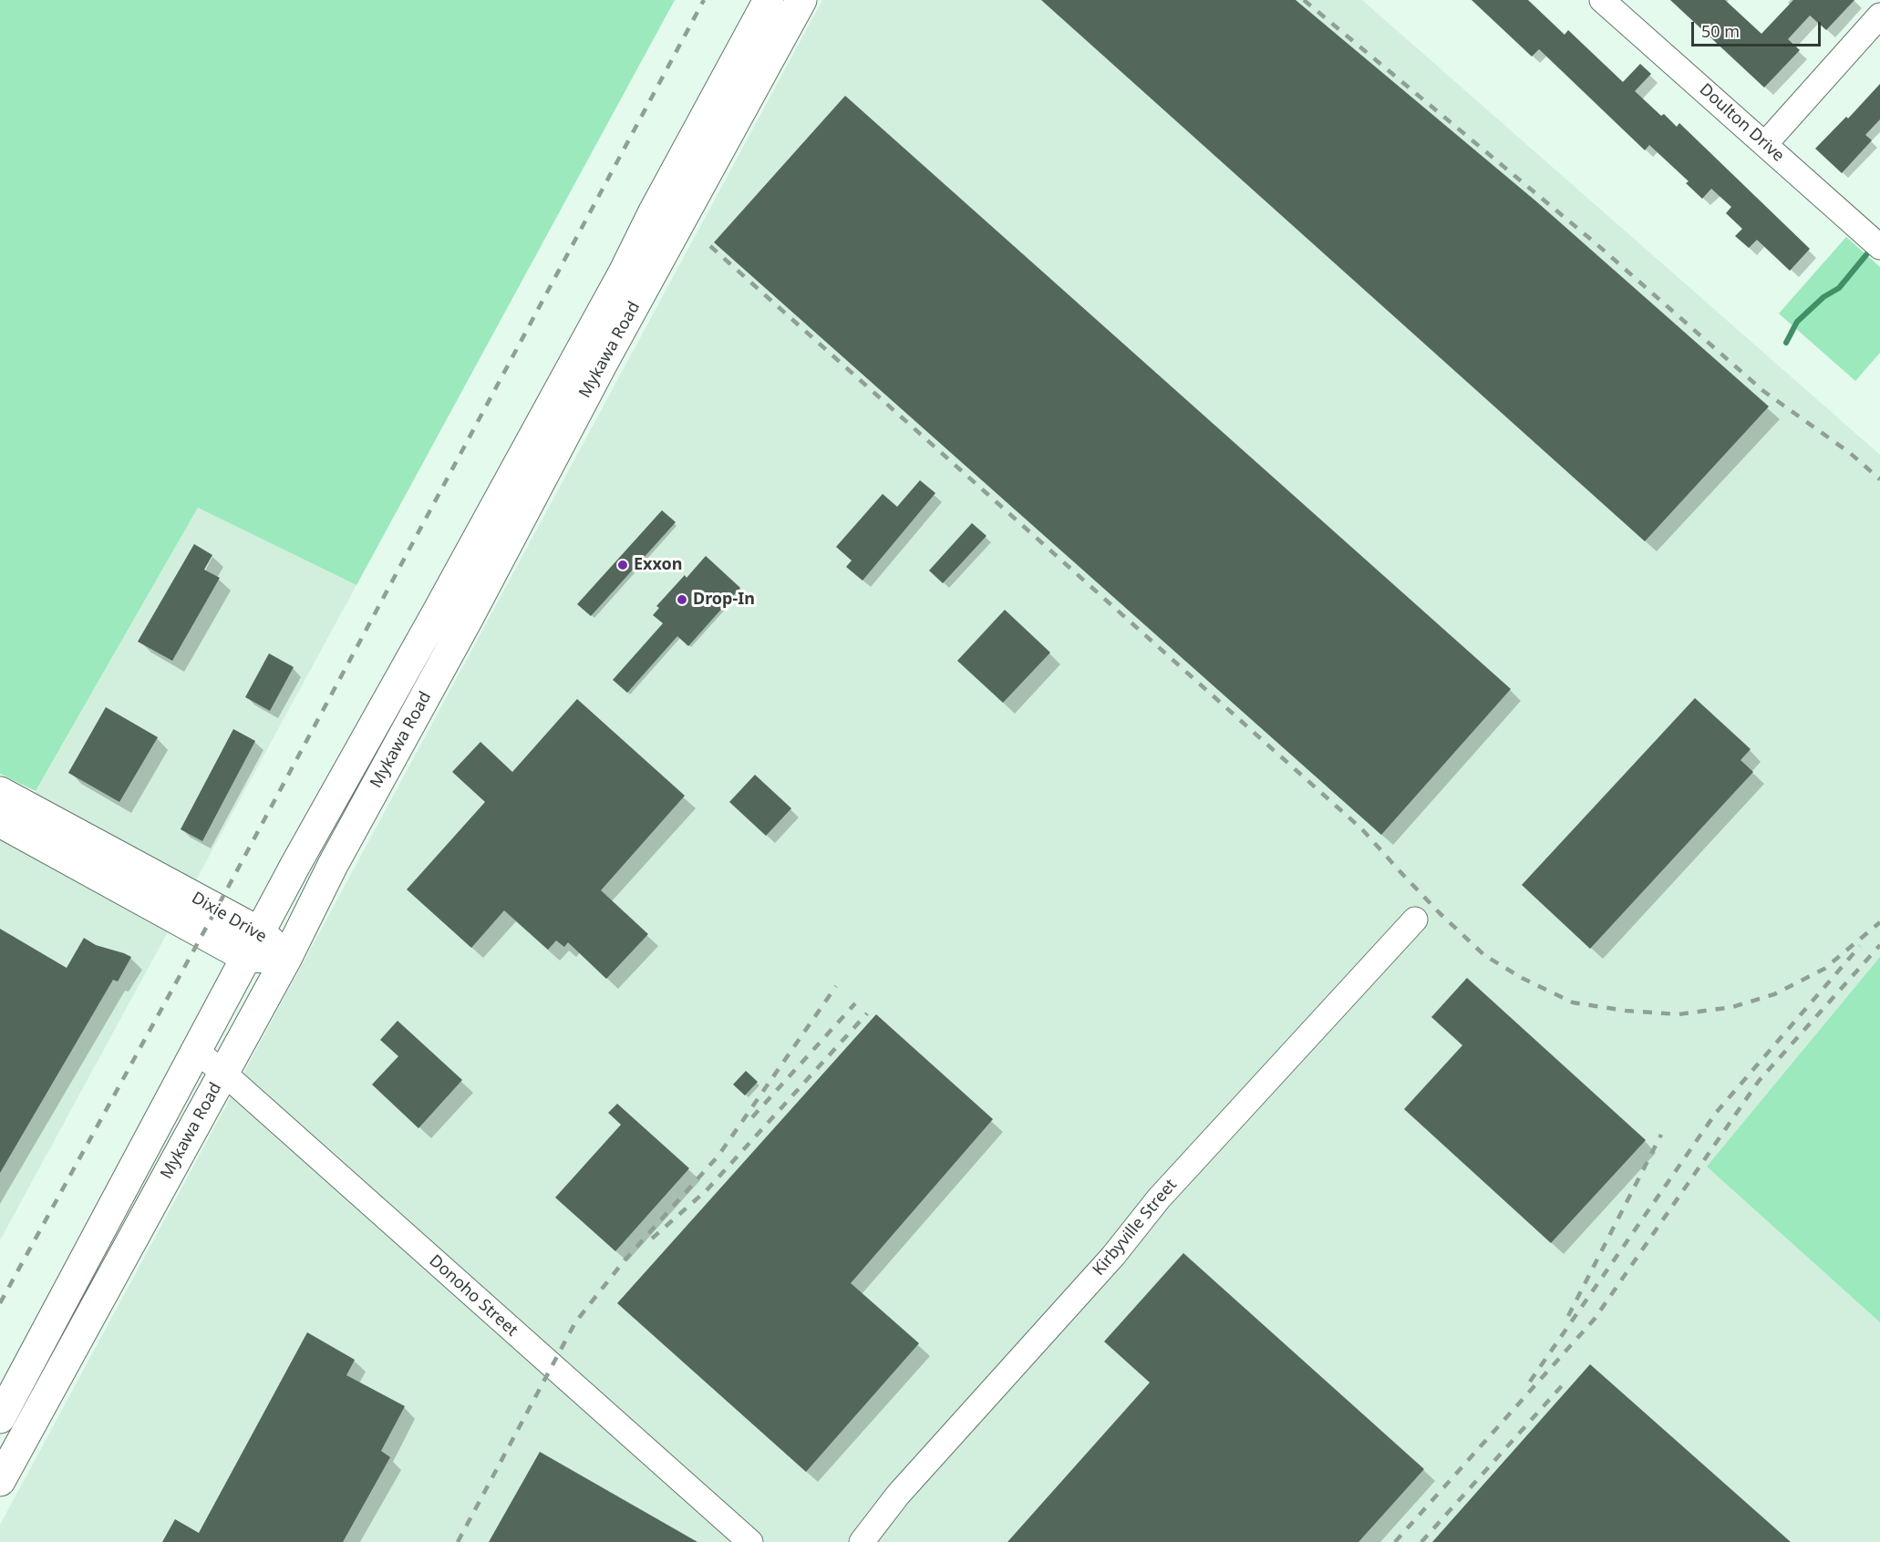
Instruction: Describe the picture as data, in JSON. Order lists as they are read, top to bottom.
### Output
{
  "streets": {
    "main road": ["Mykawa Road", "Dixie Drive"],
    "street": ["Doulton Drive", "Kirbyville Street", "Donoho Street"]
  },
  "crossings": [
    ["Mykawa Road", "Dixie Drive"],
    ["Mykawa Road", "Donoho Street"]
  ],
  "places": ["Exxon", "Drop-In"],
  "scale_bar": "50 m"
}
